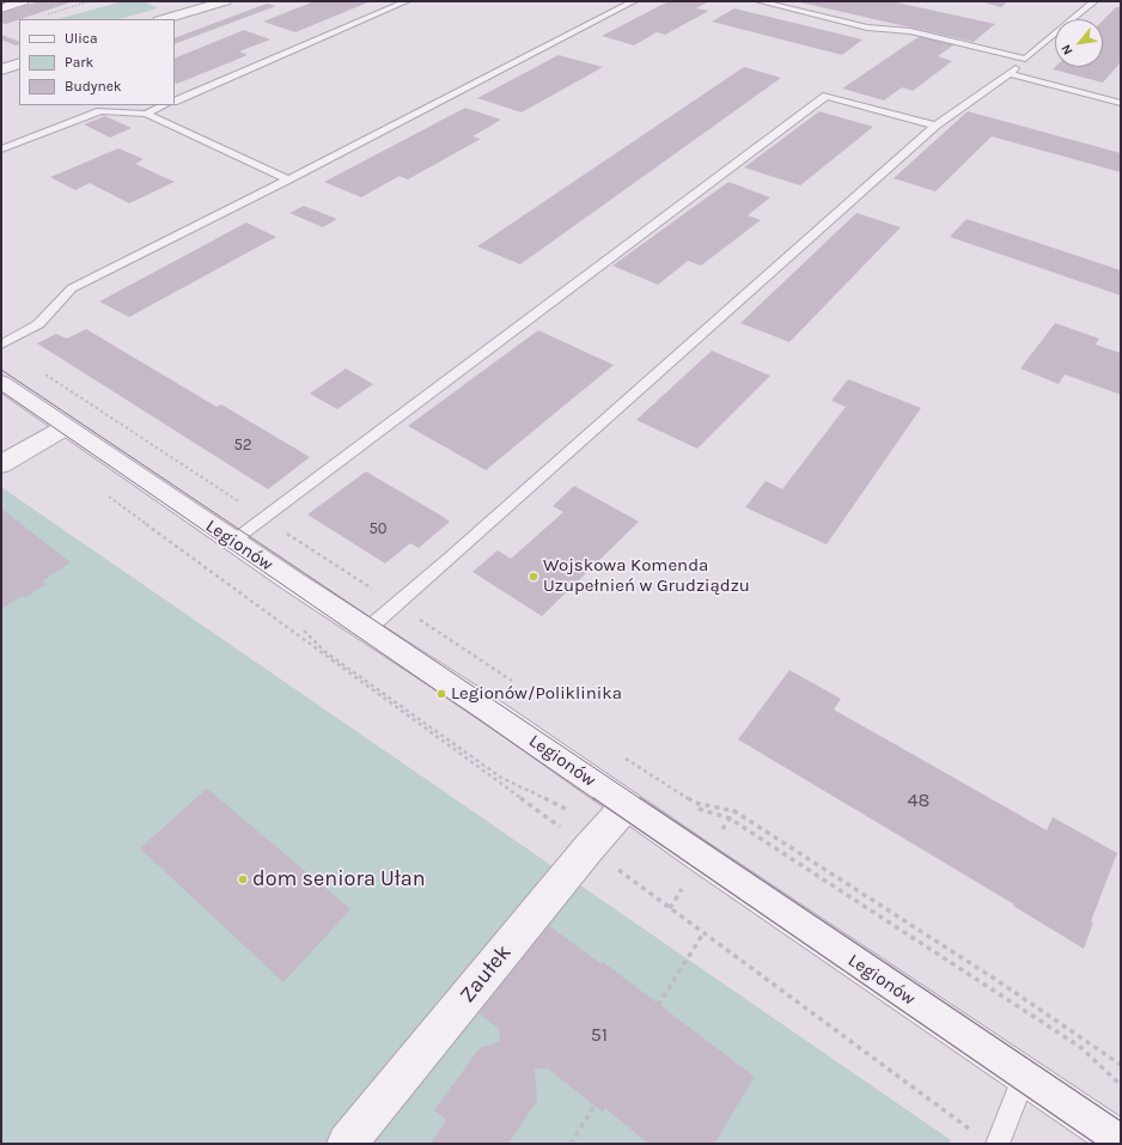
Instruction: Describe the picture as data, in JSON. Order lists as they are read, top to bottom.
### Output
{
  "streets": {
    "street": ["Legionów", "Zaułek"]
  },
  "crossings": [
    ["Legionów", "Zaułek"]
  ],
  "places": ["Wojskowa Komenda Uzupełnień w Grudziądzu", "Legionów/Poliklinika", "dom seniora Ułan"],
  "house_numbers": [
    "52",
    "50",
    "48",
    "51"
  ],
  "legend": ["Ulica", "Park", "Budynek"],
  "north": "bottom left"
}
